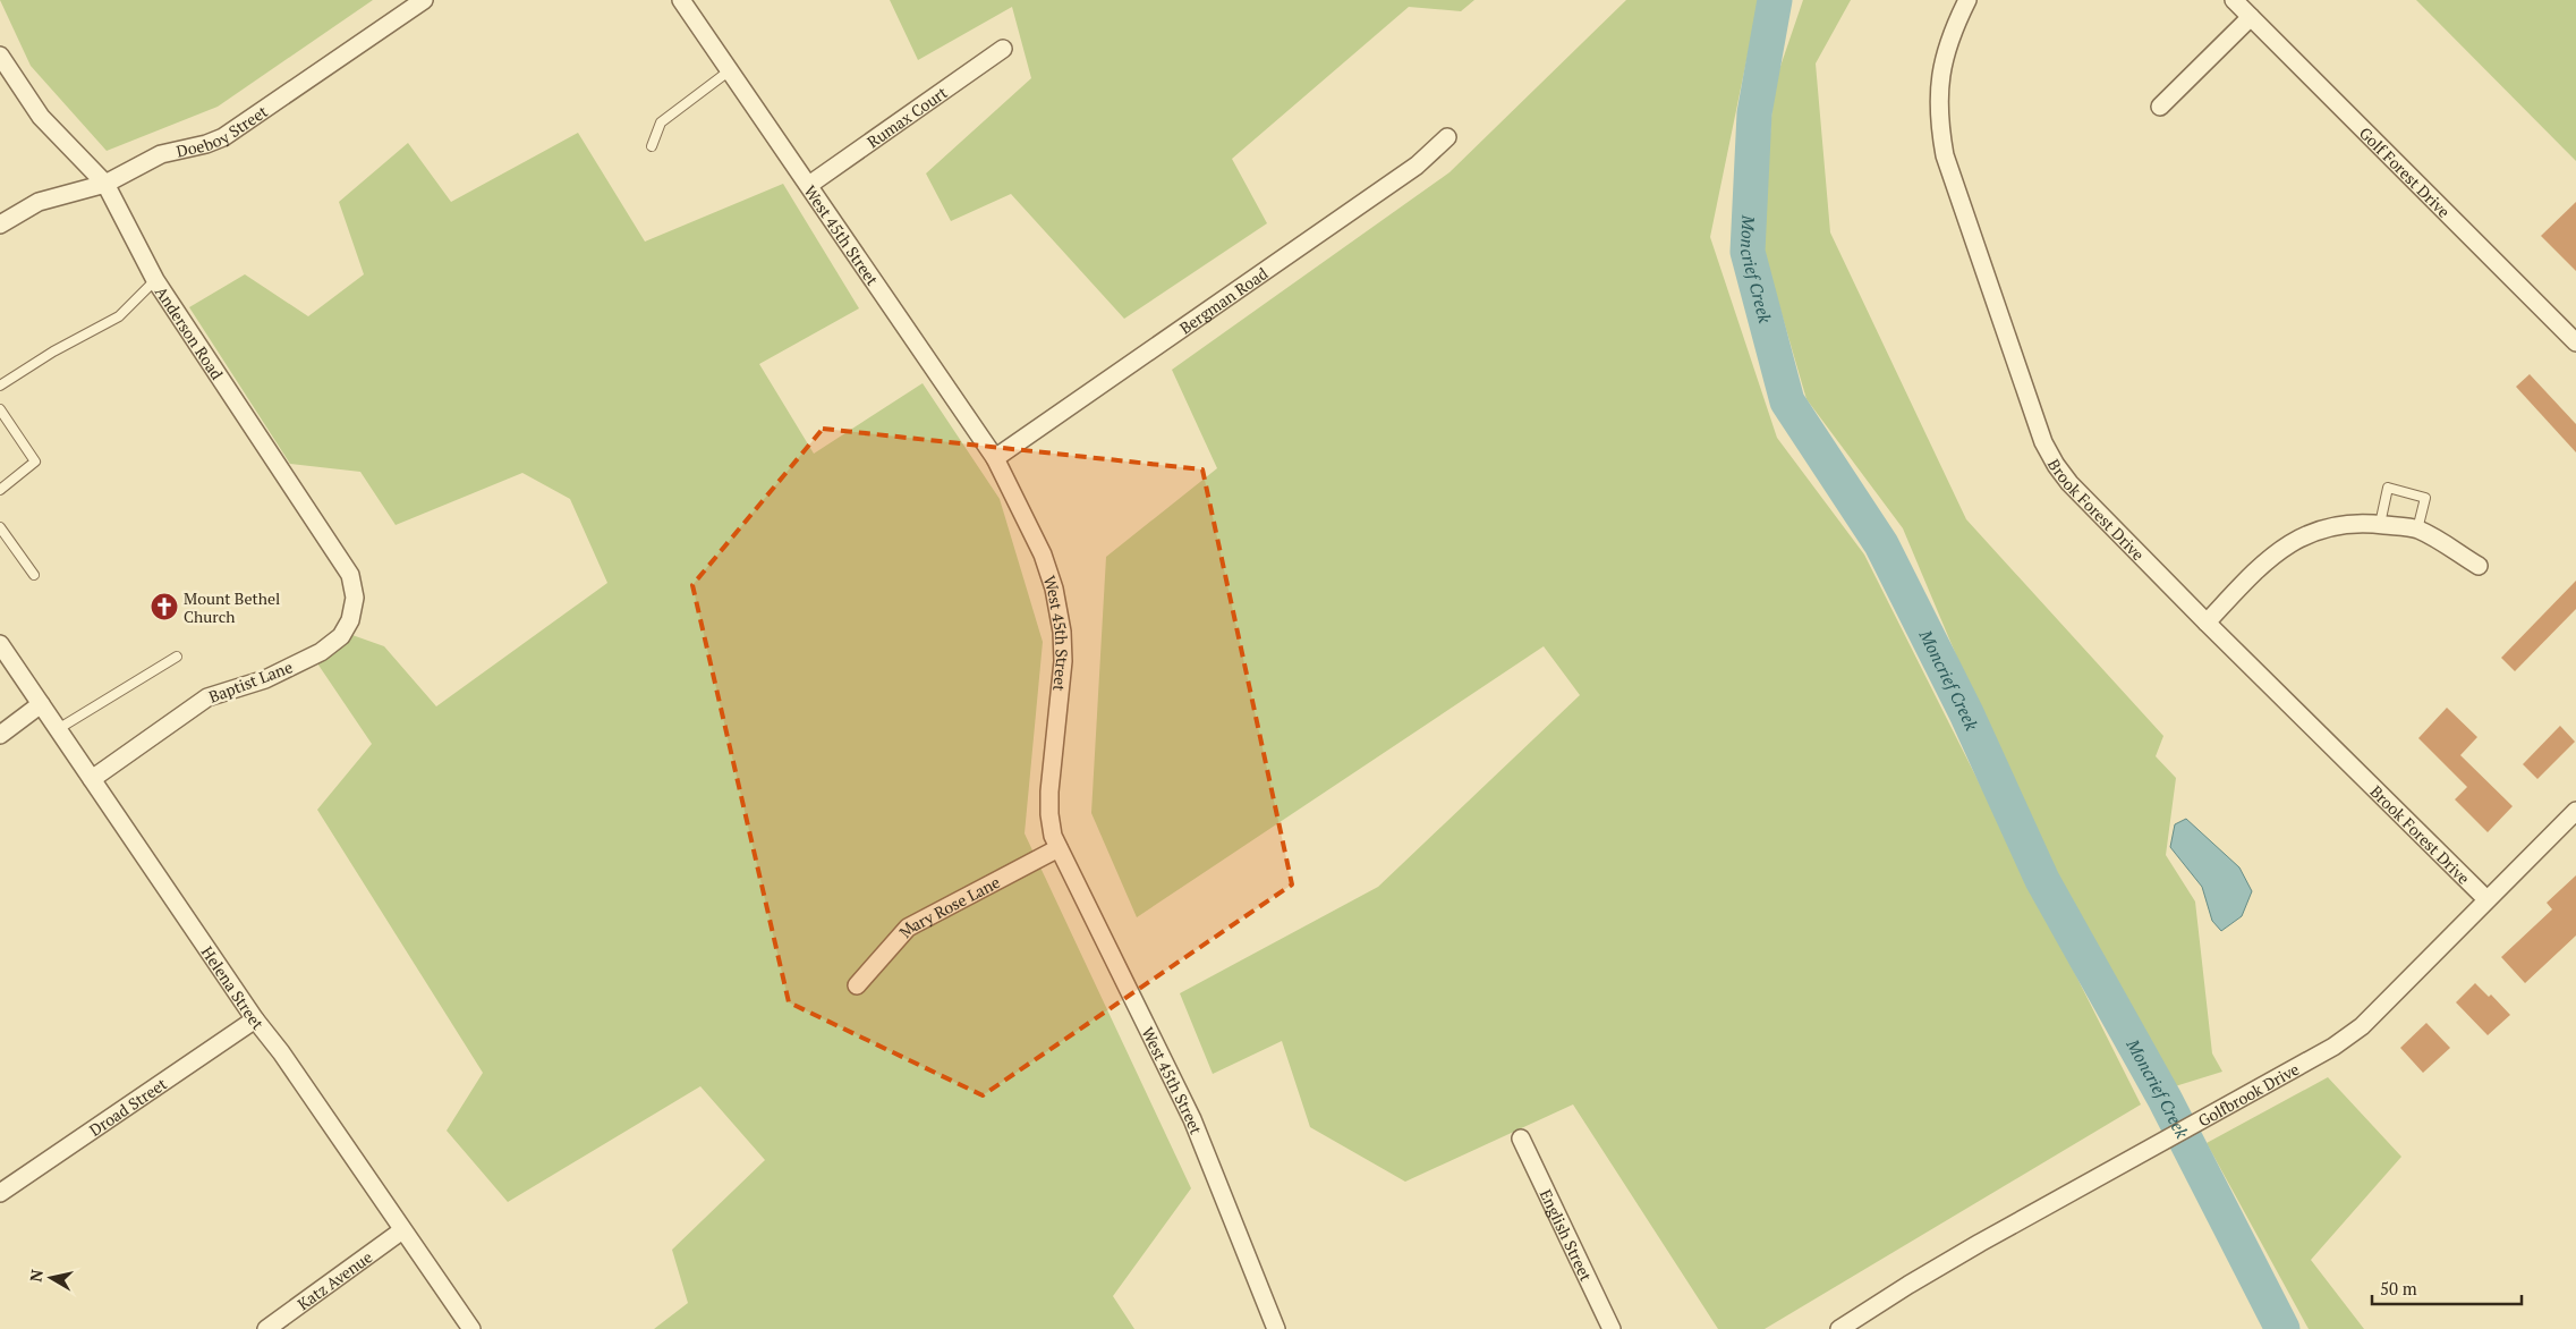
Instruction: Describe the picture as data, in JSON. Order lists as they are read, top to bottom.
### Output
{
  "streets": {
    "street": [
      "Rumax Court",
      "Doeboy Street",
      "Golf Forest Drive",
      "West 45th Street",
      "Bergman Road",
      "Anderson Road",
      "Brook Forest Drive",
      "Baptist Lane",
      "Mary Rose Lane",
      "Helena Street",
      "Golfbrook Drive",
      "Droad Street",
      "English Street",
      "Katz Avenue"
    ]
  },
  "crossings": [
    ["Rumax Court", "West 45th Street"],
    ["Doeboy Street", "Anderson Road"],
    ["West 45th Street", "Bergman Road"],
    ["West 45th Street", "Mary Rose Lane"],
    ["Anderson Road", "Baptist Lane"],
    ["Brook Forest Drive", "Golfbrook Drive"],
    ["Baptist Lane", "Helena Street"],
    ["Helena Street", "Droad Street"],
    ["Helena Street", "Katz Avenue"]
  ],
  "water": ["Moncrief Creek"],
  "places": {
    "church": ["Mount Bethel Church"]
  },
  "scale_bar": "50 m",
  "north": "left"
}
